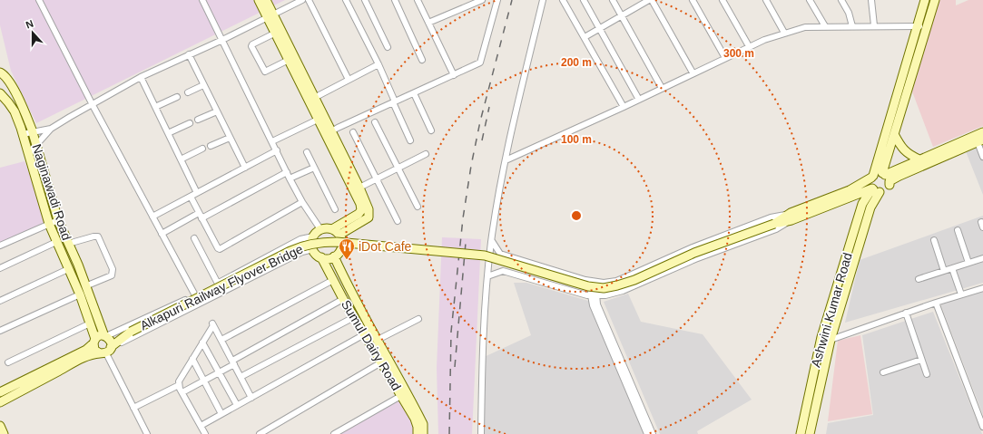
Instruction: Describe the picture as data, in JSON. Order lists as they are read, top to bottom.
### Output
{
  "streets": {
    "main road": [
      "Naginawadi Road",
      "Alkapuri Railway Flyover Bridge",
      "Ashwini Kumar Road",
      "Sumul Dairy Road"
    ]
  },
  "crossings": [
    ["Naginawadi Road", "Alkapuri Railway Flyover Bridge"]
  ],
  "places": {
    "restaurant": ["iDot Cafe"]
  },
  "north": "top",
  "rings": ["300 m", "200 m", "100 m"]
}
